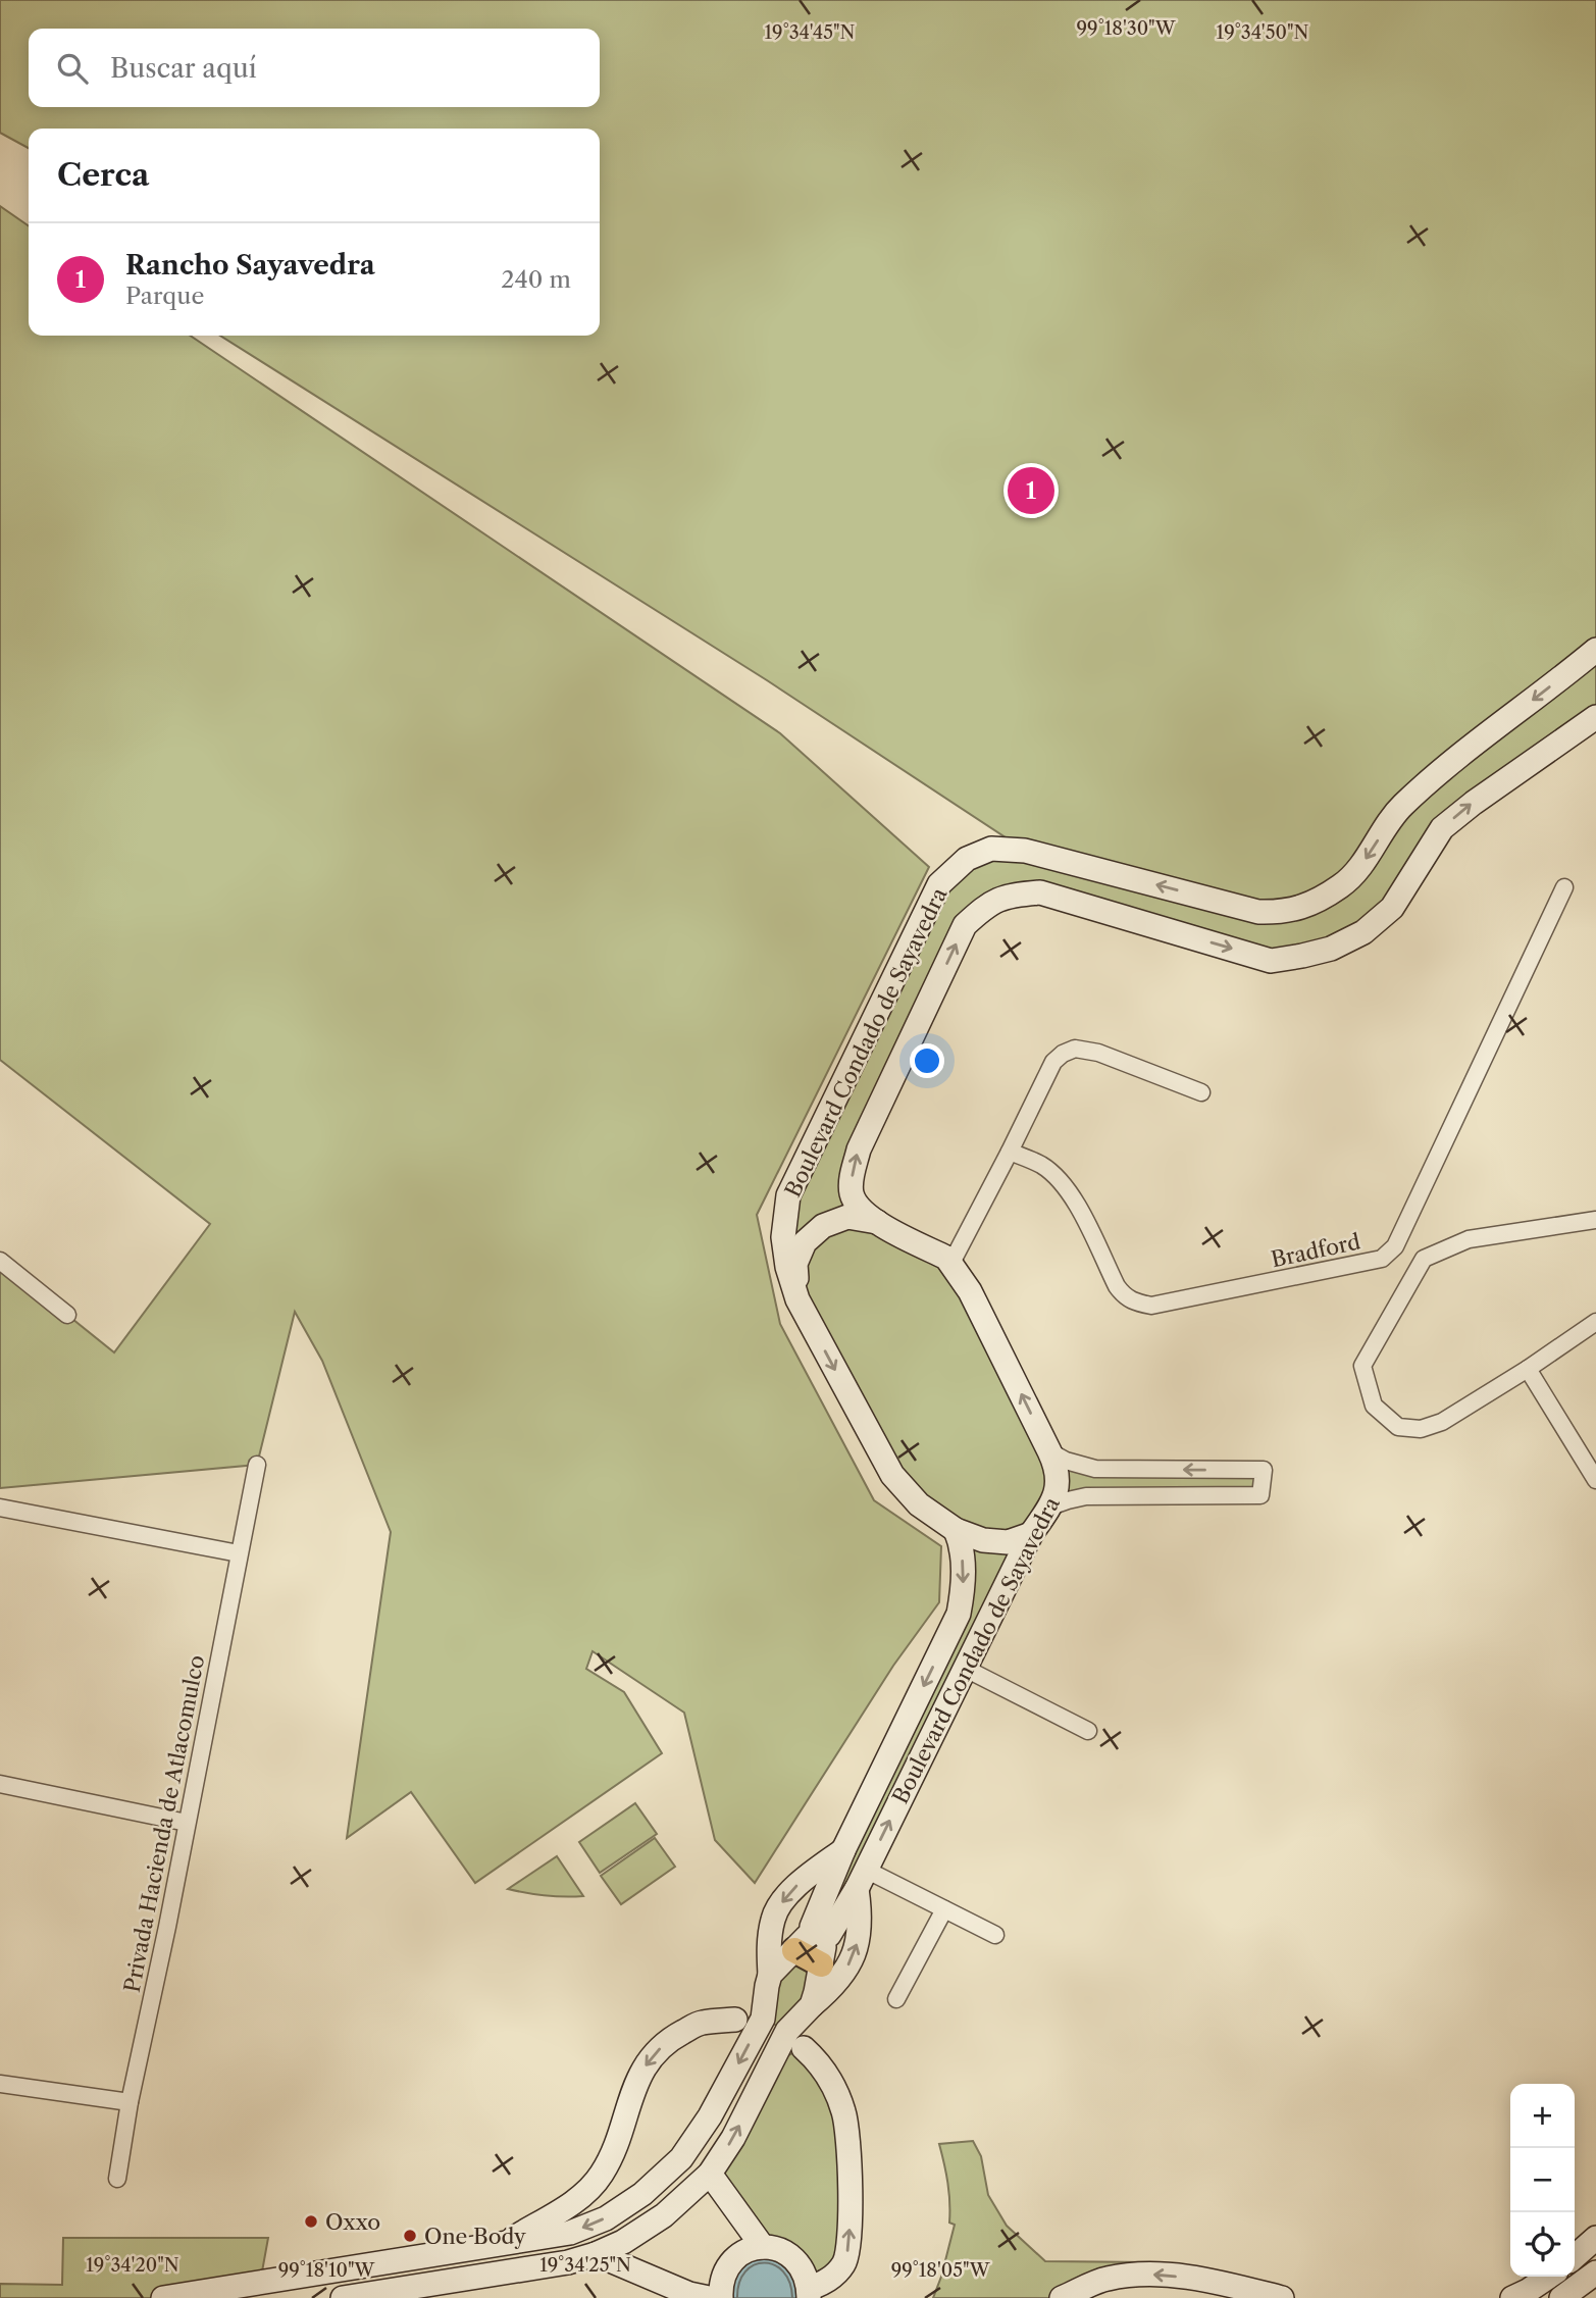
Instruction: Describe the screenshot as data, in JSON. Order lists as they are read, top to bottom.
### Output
{
  "streets": {
    "main road": ["Boulevard Condado de Sayavedra"],
    "street": ["Bradford", "Privada Hacienda de Atlacomulco"]
  },
  "places": ["Oxxo", "One Body"],
  "page": {
    "search": "Buscar aquí",
    "heading": "Cerca",
    "list": [
      {
        "mark": "1",
        "name": "Rancho Sayavedra",
        "note": "Parque",
        "value": "240 m"
      }
    ],
    "pins": "1",
    "map_buttons": ["+", "−"]
  },
  "coordinates": [
    "99°18'30\"W",
    "19°34'45\"N",
    "19°34'50\"N",
    "19°34'20\"N",
    "19°34'25\"N",
    "99°18'10\"W",
    "99°18'05\"W"
  ]
}
